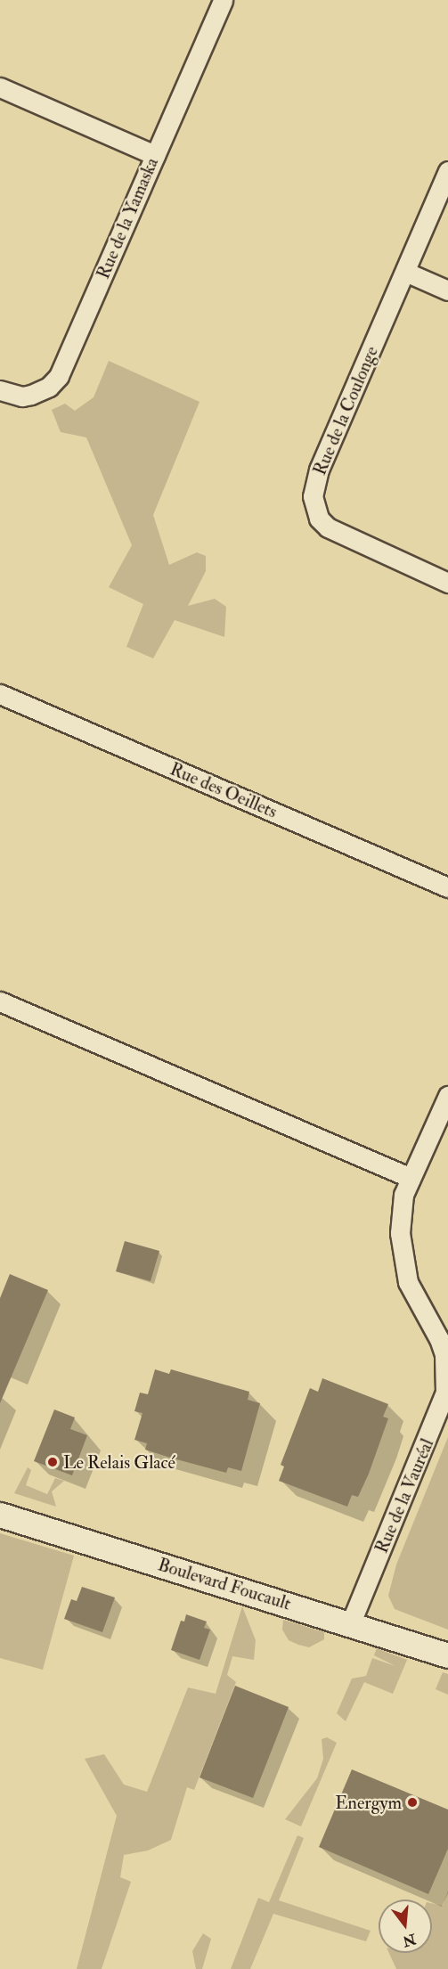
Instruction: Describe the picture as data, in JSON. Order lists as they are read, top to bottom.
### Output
{
  "streets": {
    "street": [
      "Rue de la Yamaska",
      "Rue de la Coulonge",
      "Rue des Oeillets",
      "Rue de la Vauréal",
      "Boulevard Foucault"
    ]
  },
  "crossings": [
    ["Rue de la Vauréal", "Boulevard Foucault"]
  ],
  "places": ["Le Relais Glacé", "Energym"],
  "north": "bottom"
}
